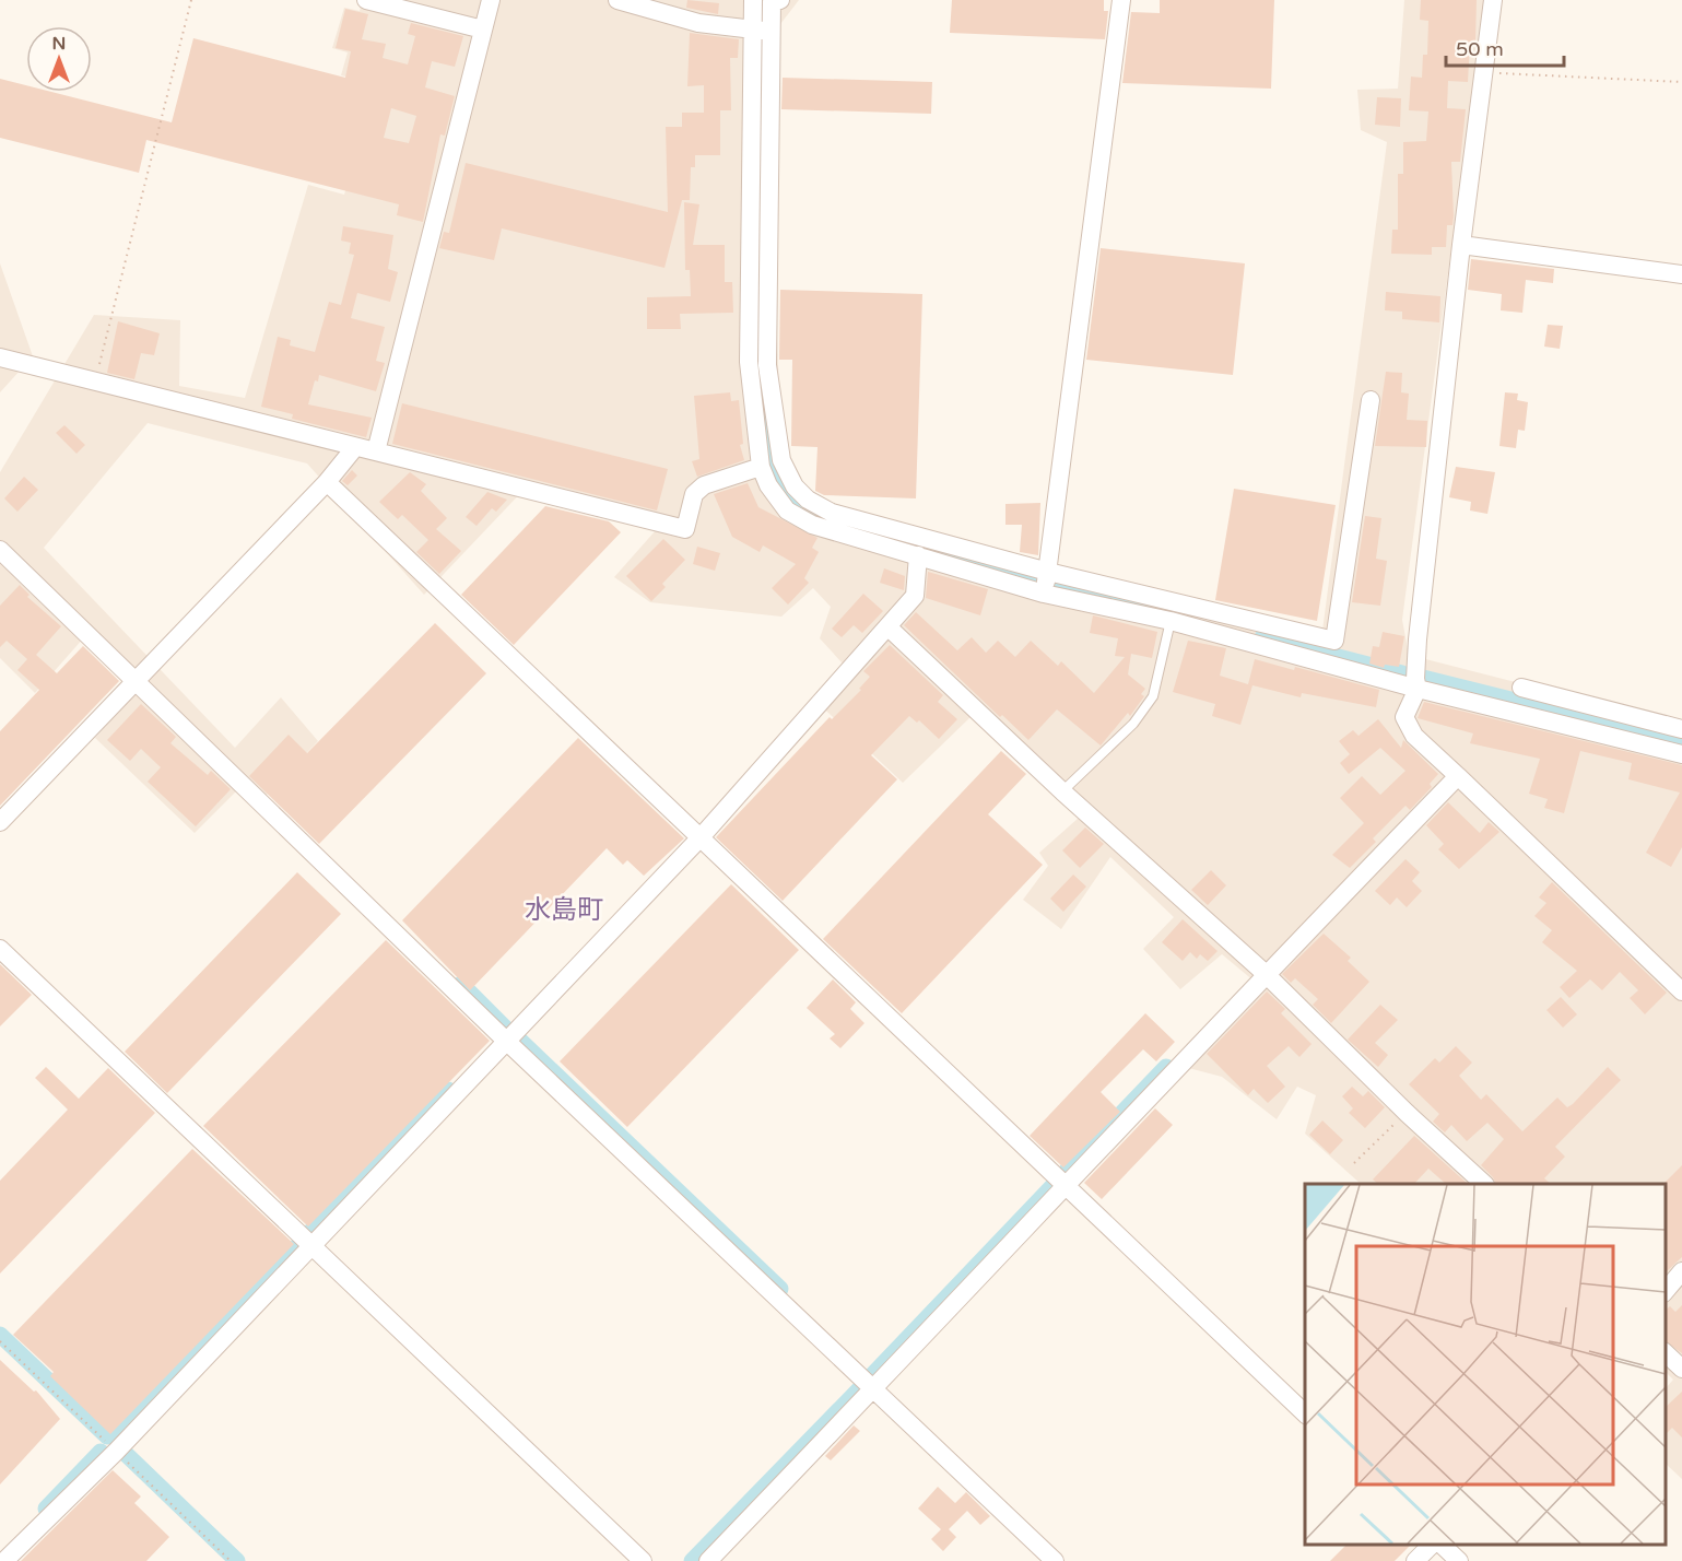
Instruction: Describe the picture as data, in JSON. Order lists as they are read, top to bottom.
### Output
{
  "districts": ["水島町"],
  "scale_bar": "50 m",
  "north": "top"
}
